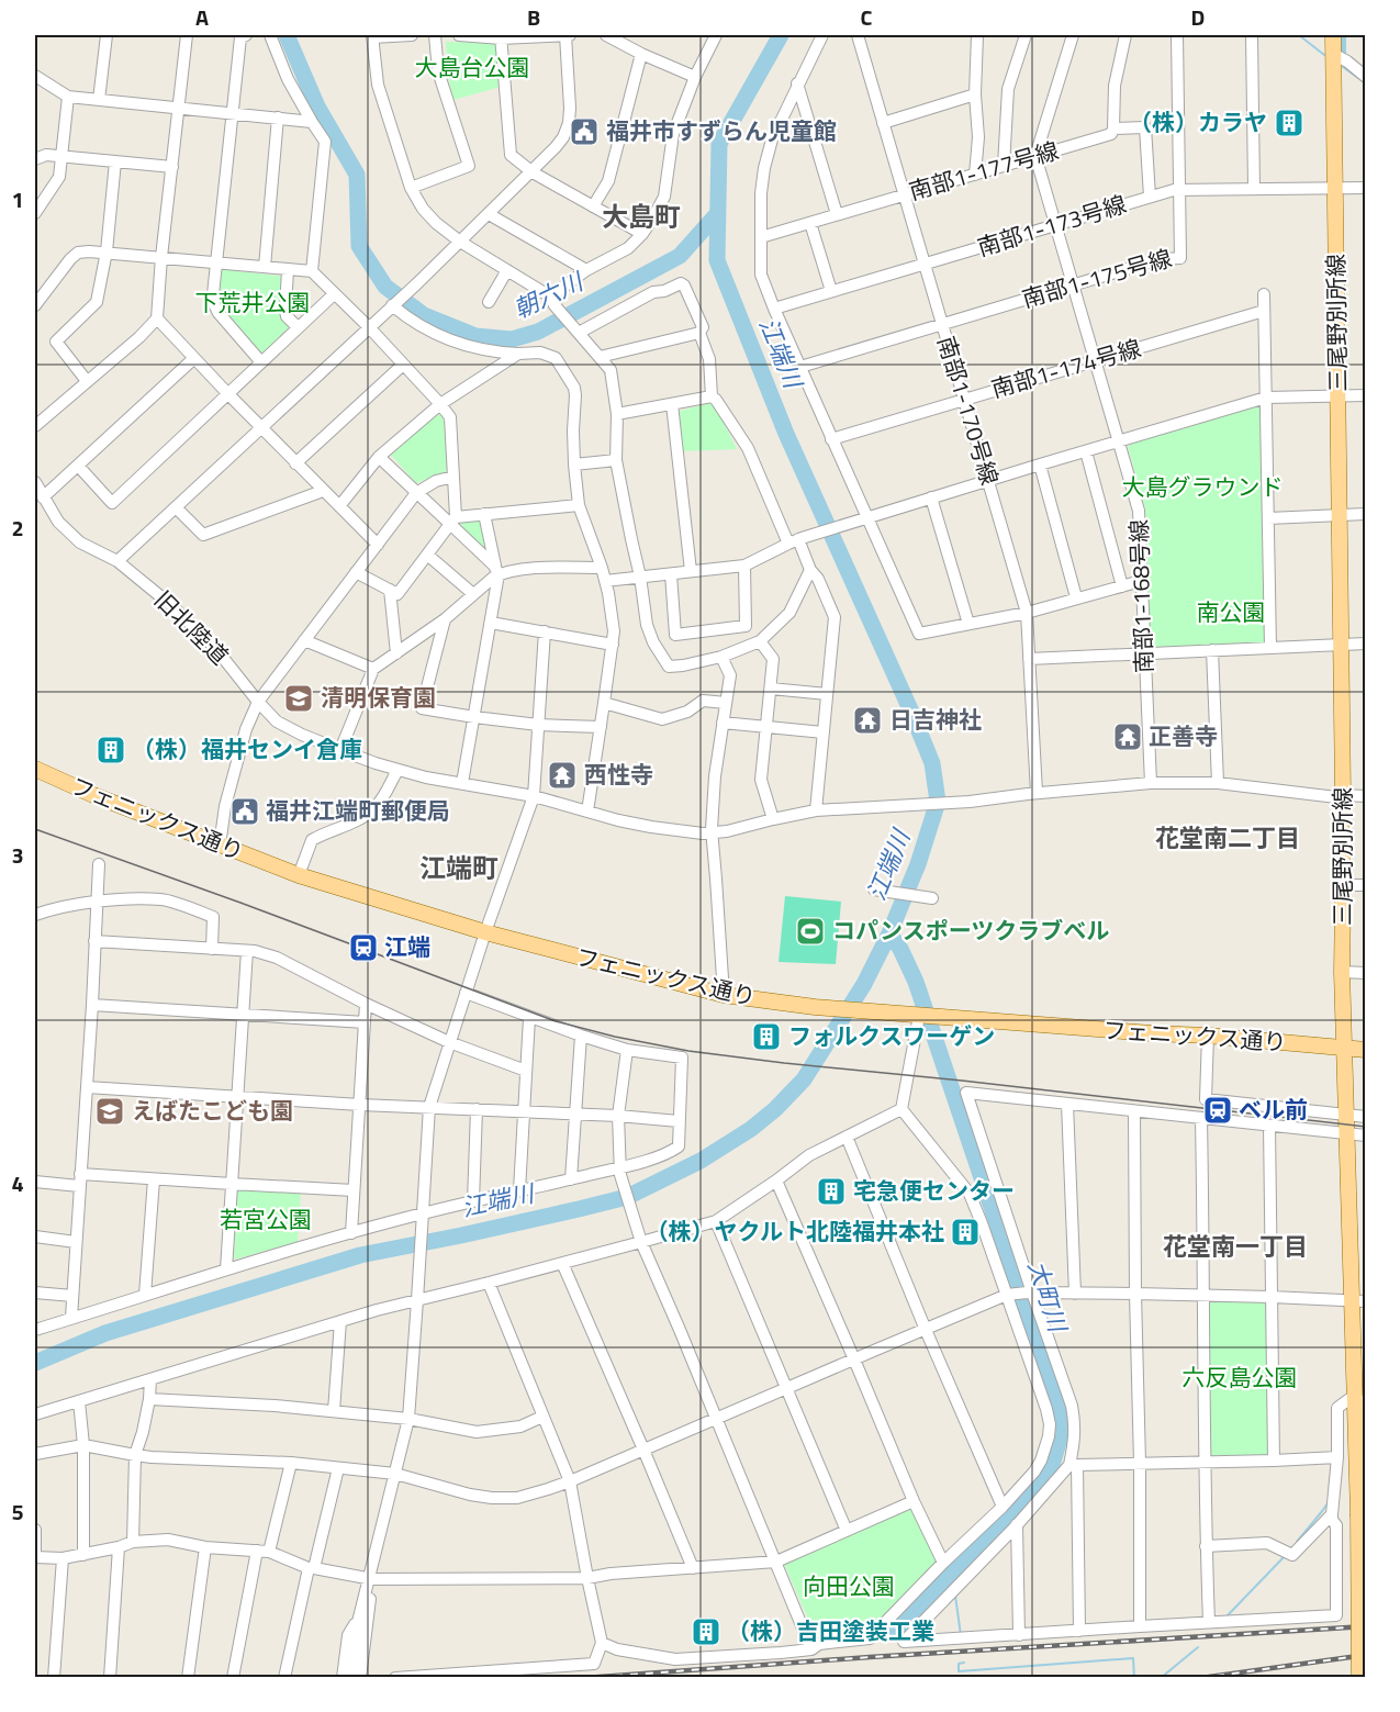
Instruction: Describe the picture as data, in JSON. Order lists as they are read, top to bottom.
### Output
{
  "streets": {
    "main road": ["三尾野別所線", "フェニックス通り"],
    "street": [
      "南部1-177号線",
      "南部1-173号線",
      "南部1-175号線",
      "南部1-174号線",
      "南部1-170号線",
      "南部1-168号線",
      "旧北陸道"
    ]
  },
  "crossings": [
    ["南部1-177号線", "南部1-170号線"],
    ["南部1-177号線", "南部1-168号線"],
    ["南部1-173号線", "南部1-175号線"],
    ["南部1-173号線", "三尾野別所線"],
    ["南部1-173号線", "南部1-170号線"],
    ["南部1-173号線", "南部1-168号線"],
    ["南部1-175号線", "南部1-170号線"],
    ["南部1-175号線", "南部1-168号線"],
    ["三尾野別所線", "旧北陸道"],
    ["三尾野別所線", "フェニックス通り"],
    ["南部1-174号線", "南部1-170号線"],
    ["南部1-174号線", "南部1-168号線"],
    ["南部1-170号線", "旧北陸道"],
    ["南部1-168号線", "旧北陸道"]
  ],
  "districts": [
    "大島町",
    "花堂南二丁目",
    "江端町",
    "花堂南一丁目"
  ],
  "water": ["朝六川", "江端川", "大町川"],
  "parks": [
    "大島台公園",
    "下荒井公園",
    "大島グラウンド",
    "南公園",
    "若宮公園",
    "六反島公園",
    "向田公園"
  ],
  "places": {
    "building": [
      "（株）カラヤ",
      "（株）福井センイ倉庫",
      "フォルクスワーゲン",
      "宅急便センター",
      "（株）ヤクルト北陸福井本社",
      "（株）吉田塗装工業"
    ],
    "public building": ["福井市すずらん児童館", "福井江端町郵便局"],
    "school or university": ["清明保育園", "えばたこども園"],
    "temple": ["日吉神社", "正善寺", "西性寺"],
    "sports": ["コパンスポーツクラブベル"],
    "station": ["江端", "ベル前"]
  },
  "grid": {
    "columns": [
      "A",
      "B",
      "C",
      "D"
    ],
    "rows": [
      "1",
      "2",
      "3",
      "4",
      "5"
    ]
  }
}
